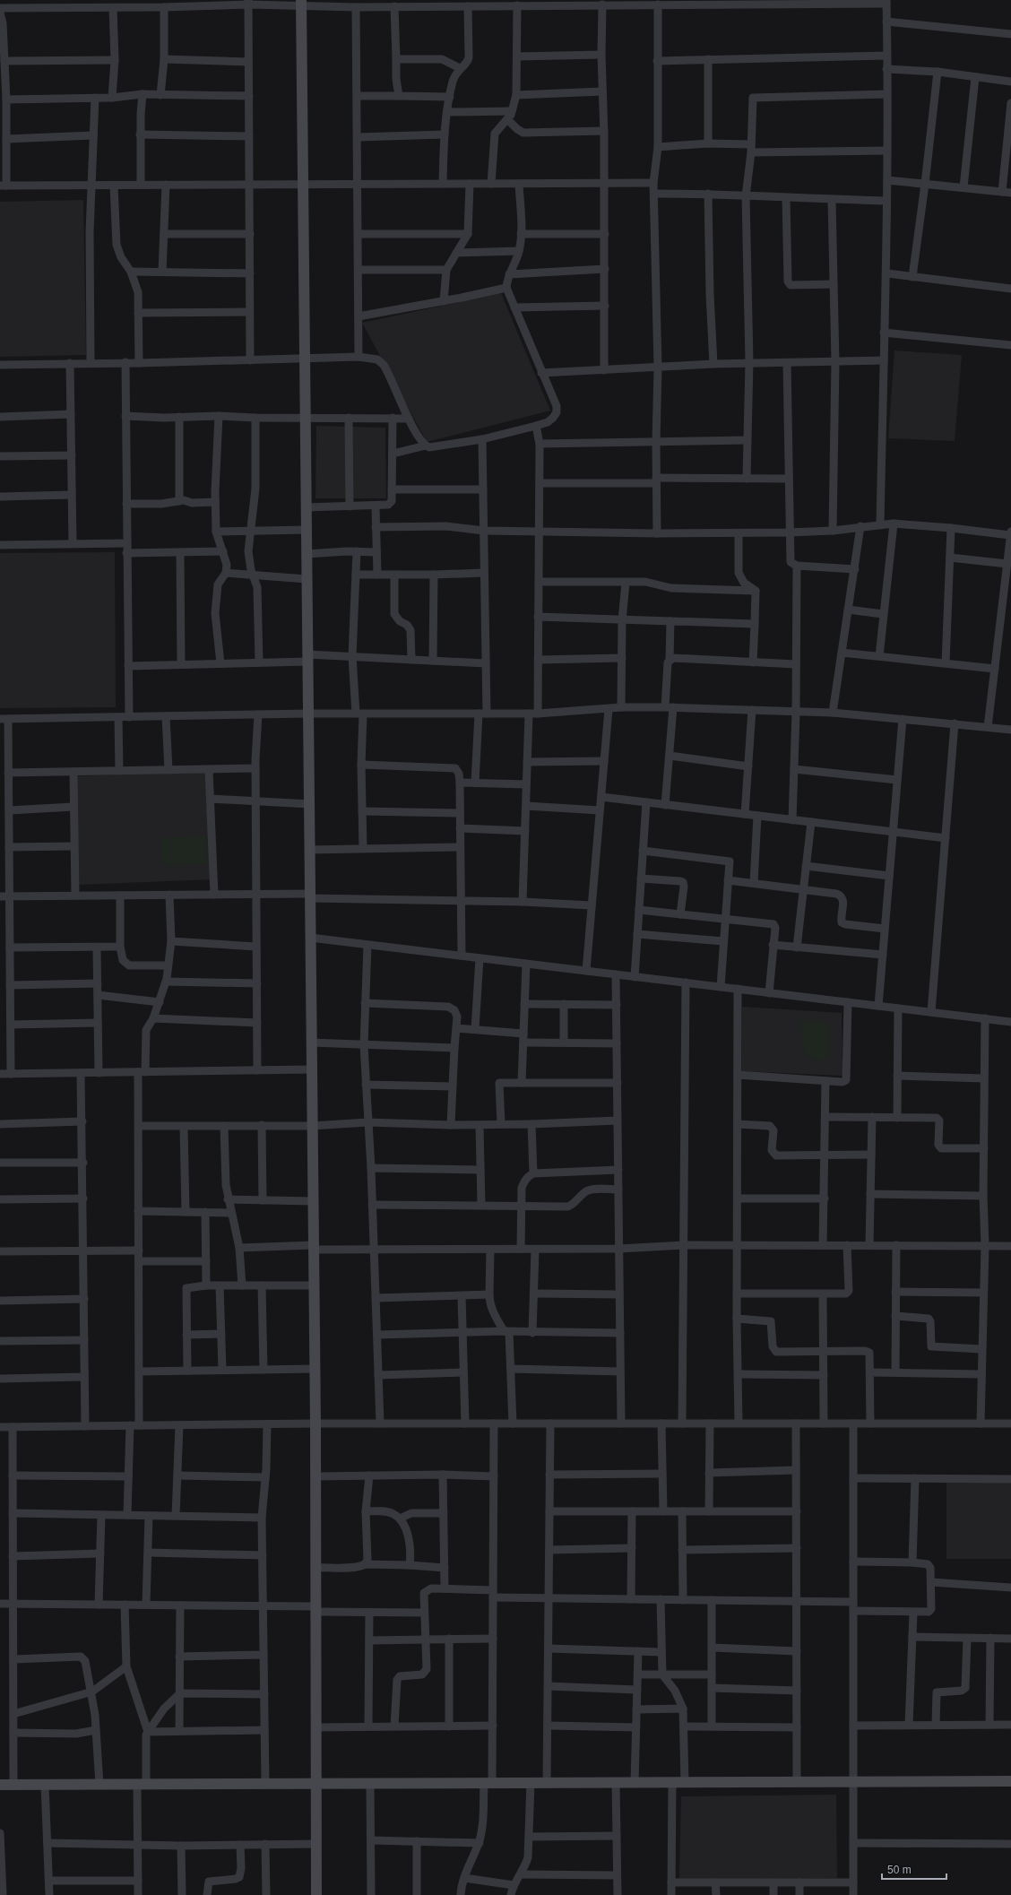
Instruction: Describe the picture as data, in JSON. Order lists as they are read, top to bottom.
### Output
{
  "scale_bar": "50 m"
}
